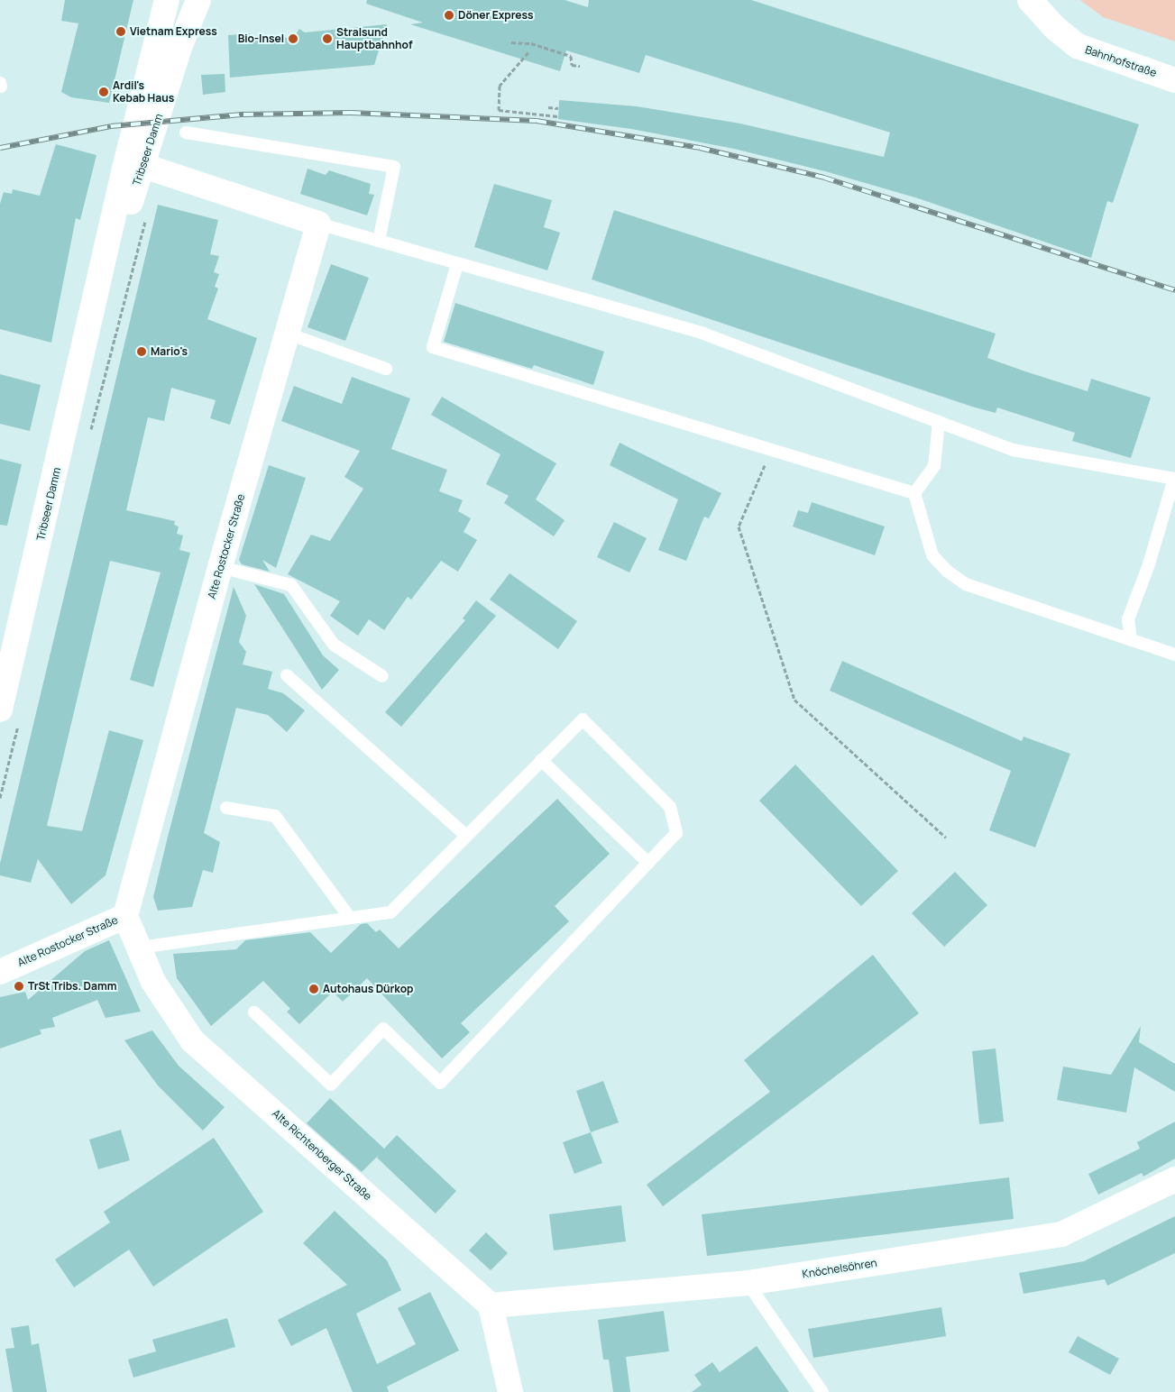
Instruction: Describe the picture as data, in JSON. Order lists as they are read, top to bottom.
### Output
{
  "streets": {
    "street": [
      "Bahnhofstraße",
      "Tribseer Damm",
      "Alte Rostocker Straße",
      "Alte Richtenberger Straße",
      "Knöchelsöhren"
    ]
  },
  "crossings": [
    ["Alte Rostocker Straße", "Alte Richtenberger Straße"],
    ["Alte Richtenberger Straße", "Knöchelsöhren"]
  ],
  "places": [
    "Döner Express",
    "Vietnam Express",
    "Bio-Insel",
    "Stralsund Hauptbahnhof",
    "Ardil's Kebab Haus",
    "Mario's",
    "TrSt Tribs. Damm",
    "Autohaus Dürkop"
  ]
}
